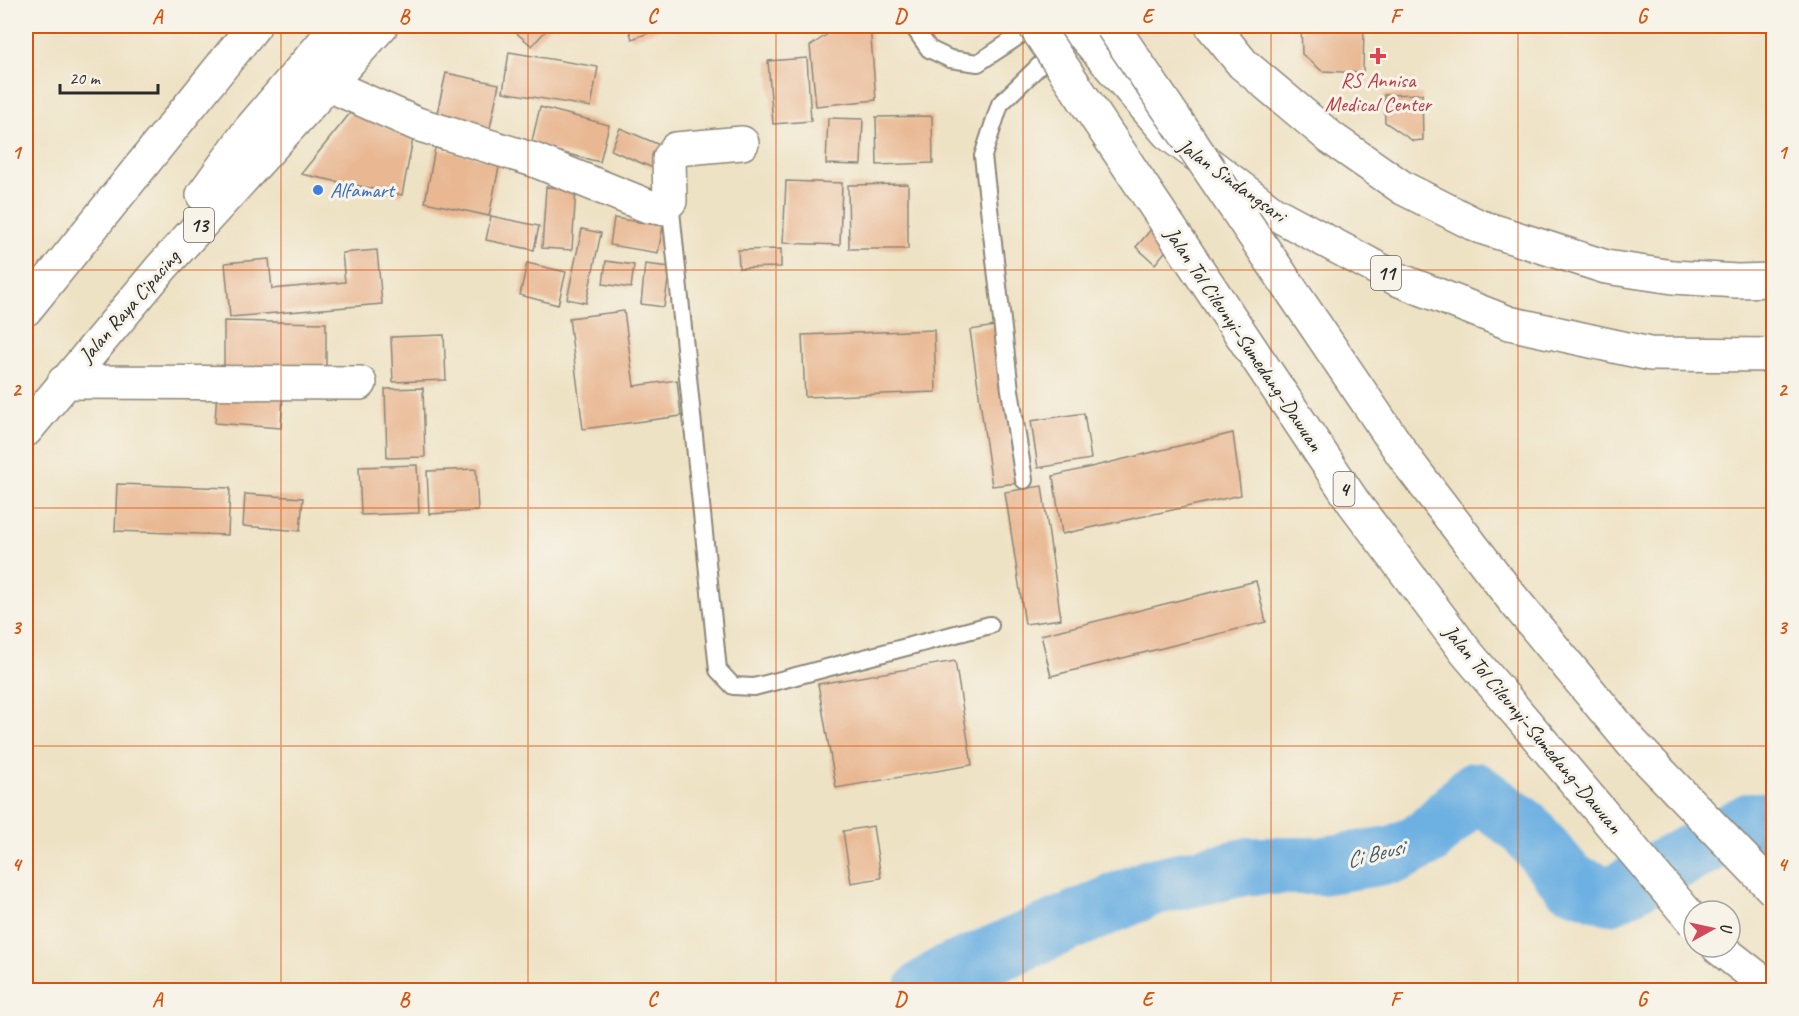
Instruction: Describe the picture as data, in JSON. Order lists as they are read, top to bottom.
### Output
{
  "streets": {
    "main road": [
      "Jalan Sindangsari",
      "13",
      "11",
      "Jalan Raya Cipacing",
      "Jalan Tol Cileunyi–Sumedang–Dawuan",
      "4"
    ]
  },
  "water": ["Ci Beusi"],
  "places": {
    "health": ["RS Annisa Medical Center"],
    "other": ["Alfamart"]
  },
  "scale_bar": "20 m",
  "north": "right",
  "grid": {
    "columns": [
      "A",
      "B",
      "C",
      "D",
      "E",
      "F",
      "G"
    ],
    "rows": [
      "1",
      "2",
      "3",
      "4"
    ]
  }
}
